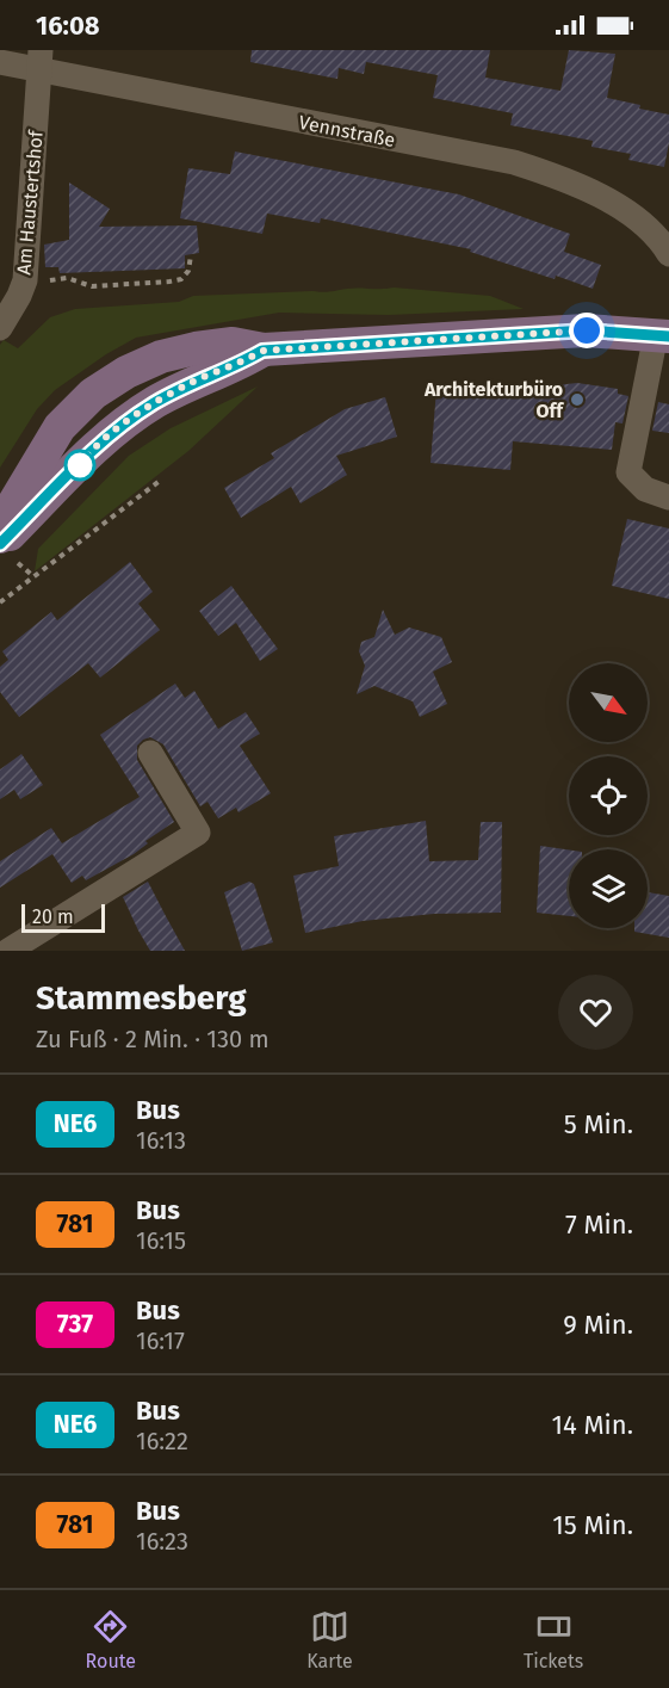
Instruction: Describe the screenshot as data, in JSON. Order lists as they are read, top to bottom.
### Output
{
  "streets": {
    "street": ["Vennstraße", "Am Haustertshof"]
  },
  "crossings": [
    ["Vennstraße", "Am Haustertshof"]
  ],
  "places": ["Architekturbüro Off"],
  "lines": ["bus line NE6"],
  "scale_bar": "20 m",
  "north": "bottom right",
  "page": {
    "status": "16:08",
    "scale": "20 m",
    "heading": ["Stammesberg", "Zu Fuß · 2 Min. · 130 m"],
    "list": [
      {
        "mark": "NE6",
        "name": "Bus",
        "note": "16:13",
        "value": "5 Min."
      },
      {
        "mark": "781",
        "name": "Bus",
        "note": "16:15",
        "value": "7 Min."
      },
      {
        "mark": "737",
        "name": "Bus",
        "note": "16:17",
        "value": "9 Min."
      },
      {
        "mark": "NE6",
        "name": "Bus",
        "note": "16:22",
        "value": "14 Min."
      },
      {
        "mark": "781",
        "name": "Bus",
        "note": "16:23",
        "value": "15 Min."
      }
    ],
    "tabs": ["Route", "Karte", "Tickets"]
  }
}
